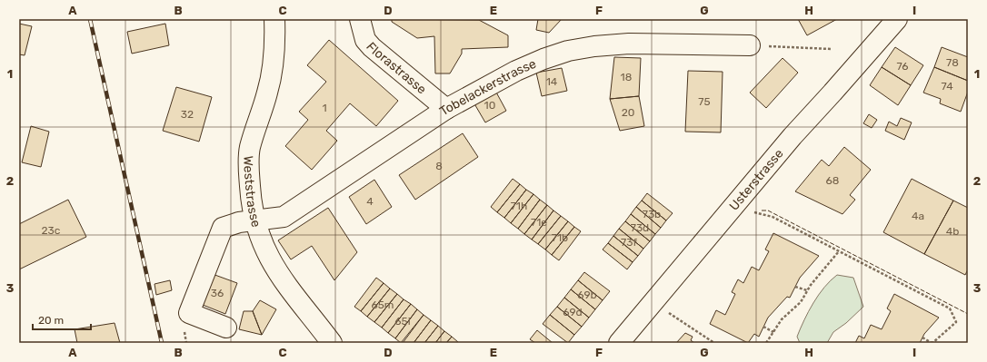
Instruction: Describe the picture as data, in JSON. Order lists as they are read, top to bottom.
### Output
{
  "streets": {
    "main road": [
      "Florastrasse",
      "Tobelackerstrasse",
      "Usterstrasse",
      "Weststrasse"
    ]
  },
  "crossings": [
    ["Florastrasse", "Tobelackerstrasse"],
    ["Tobelackerstrasse", "Weststrasse"]
  ],
  "house_numbers": [
    "78",
    "76",
    "18",
    "14",
    "74",
    "75",
    "10",
    "1",
    "20",
    "32",
    "8",
    "68",
    "4",
    "71h",
    "73b",
    "4a",
    "71e",
    "73d",
    "23c",
    "4b",
    "71b",
    "73f",
    "36",
    "69b",
    "65m",
    "69d",
    "65i"
  ],
  "scale_bar": "20 m",
  "grid": {
    "columns": [
      "A",
      "B",
      "C",
      "D",
      "E",
      "F",
      "G",
      "H",
      "I"
    ],
    "rows": ["1", "2", "3"]
  }
}
